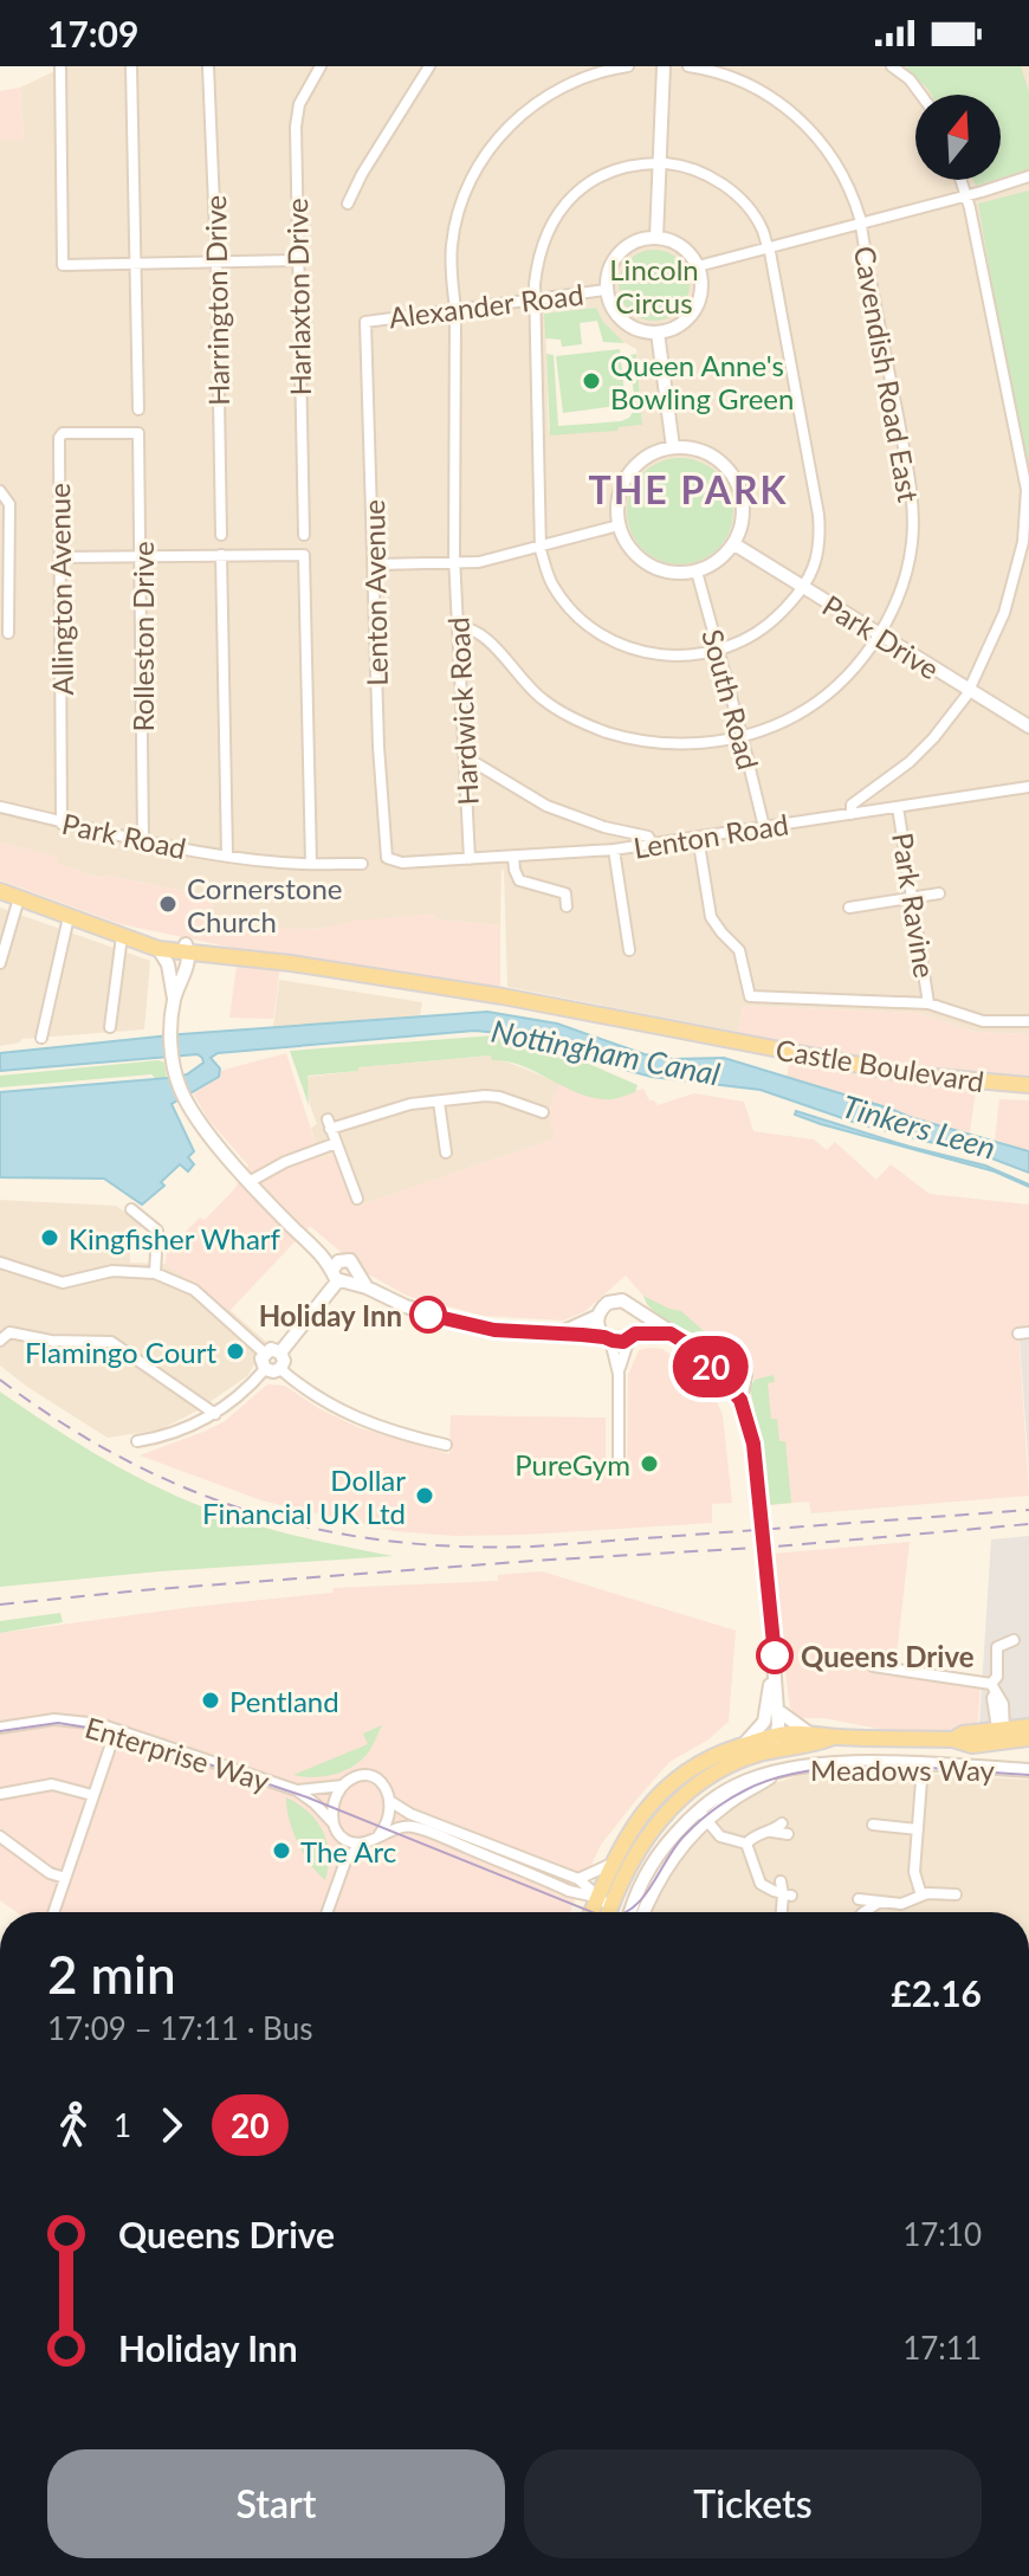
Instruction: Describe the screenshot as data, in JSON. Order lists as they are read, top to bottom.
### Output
{
  "streets": {
    "main road": ["Castle Boulevard"],
    "street": [
      "Harlaxton Drive",
      "Harrington Drive",
      "Alexander Road",
      "Cavendish Road East",
      "Allington Avenue",
      "Lenton Avenue",
      "Rolleston Drive",
      "Park Drive",
      "South Road",
      "Hardwick Road",
      "Park Road",
      "Lenton Road",
      "Park Ravine",
      "Enterprise Way",
      "Meadows Way"
    ]
  },
  "crossings": [
    ["Alexander Road", "Lenton Avenue"],
    ["Alexander Road", "Hardwick Road"],
    ["Cavendish Road East", "Park Drive"],
    ["Cavendish Road East", "South Road"],
    ["Cavendish Road East", "Hardwick Road"],
    ["Allington Avenue", "Rolleston Drive"],
    ["Allington Avenue", "Park Road"],
    ["Lenton Avenue", "Lenton Road"],
    ["Rolleston Drive", "Park Road"],
    ["Park Drive", "South Road"],
    ["South Road", "Lenton Road"],
    ["Hardwick Road", "Lenton Road"],
    ["Lenton Road", "Park Ravine"]
  ],
  "districts": ["THE PARK"],
  "water": ["Nottingham Canal", "Tinkers Leen"],
  "parks": ["Lincoln Circus"],
  "places": [
    "Queen Anne's Bowling Green",
    "Cornerstone Church",
    "Kingfisher Wharf",
    "Holiday Inn",
    "Flamingo Court",
    "PureGym",
    "Dollar Financial UK Ltd",
    "Queens Drive",
    "Pentland",
    "The Arc"
  ],
  "lines": ["bus line 20"],
  "north": "top",
  "page": {
    "status": "17:09",
    "on_map": "20",
    "heading": ["2 min", "17:09 – 17:11 · Bus", "£2.16"],
    "legs": ["1", "20"],
    "list": [
      {
        "name": "Queens Drive",
        "value": "17:10"
      },
      {
        "name": "Holiday Inn",
        "value": "17:11"
      }
    ],
    "buttons": ["Start", "Tickets"]
  }
}
